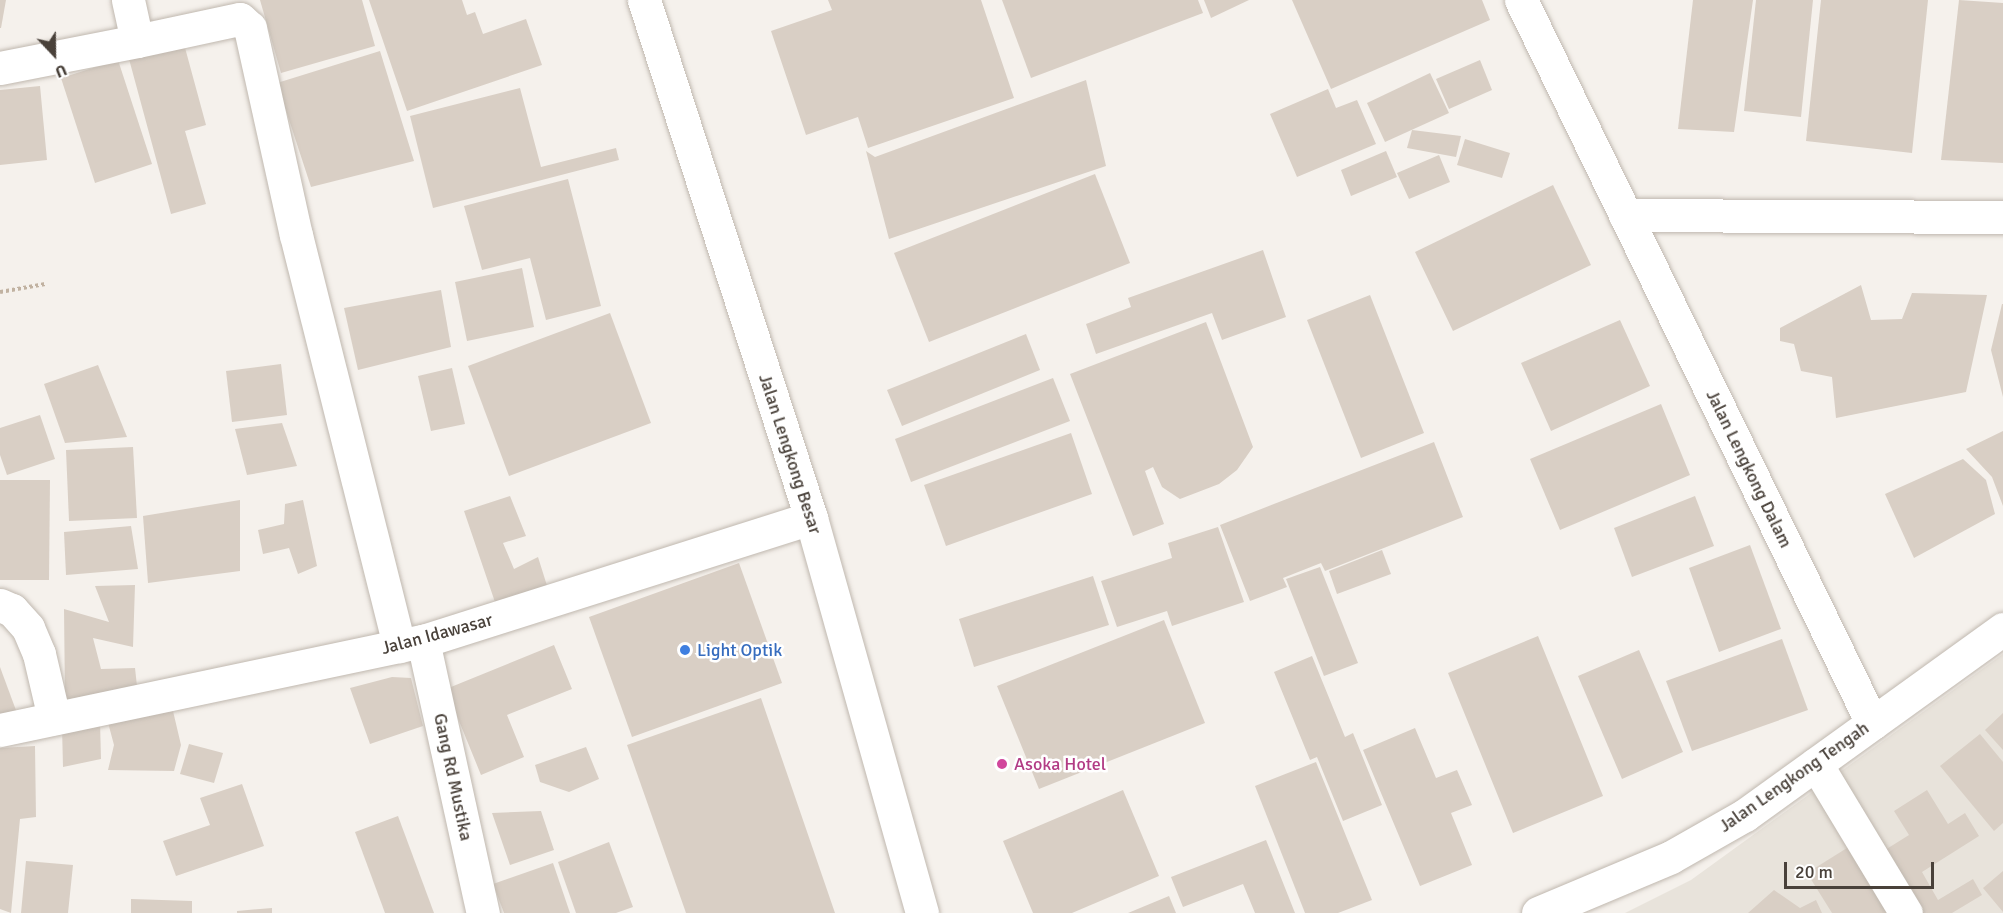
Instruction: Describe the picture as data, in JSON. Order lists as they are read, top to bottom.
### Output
{
  "streets": {
    "street": [
      "Jalan Lengkong Besar",
      "Jalan Lengkong Dalam",
      "Jalan Idawasar",
      "Gang Rd Mustika",
      "Jalan Lengkong Tengah"
    ]
  },
  "crossings": [
    ["Jalan Lengkong Besar", "Jalan Idawasar"],
    ["Jalan Lengkong Dalam", "Jalan Lengkong Tengah"],
    ["Jalan Idawasar", "Gang Rd Mustika"]
  ],
  "places": ["Light Optik", "Asoka Hotel"],
  "scale_bar": "20 m",
  "north": "bottom"
}
